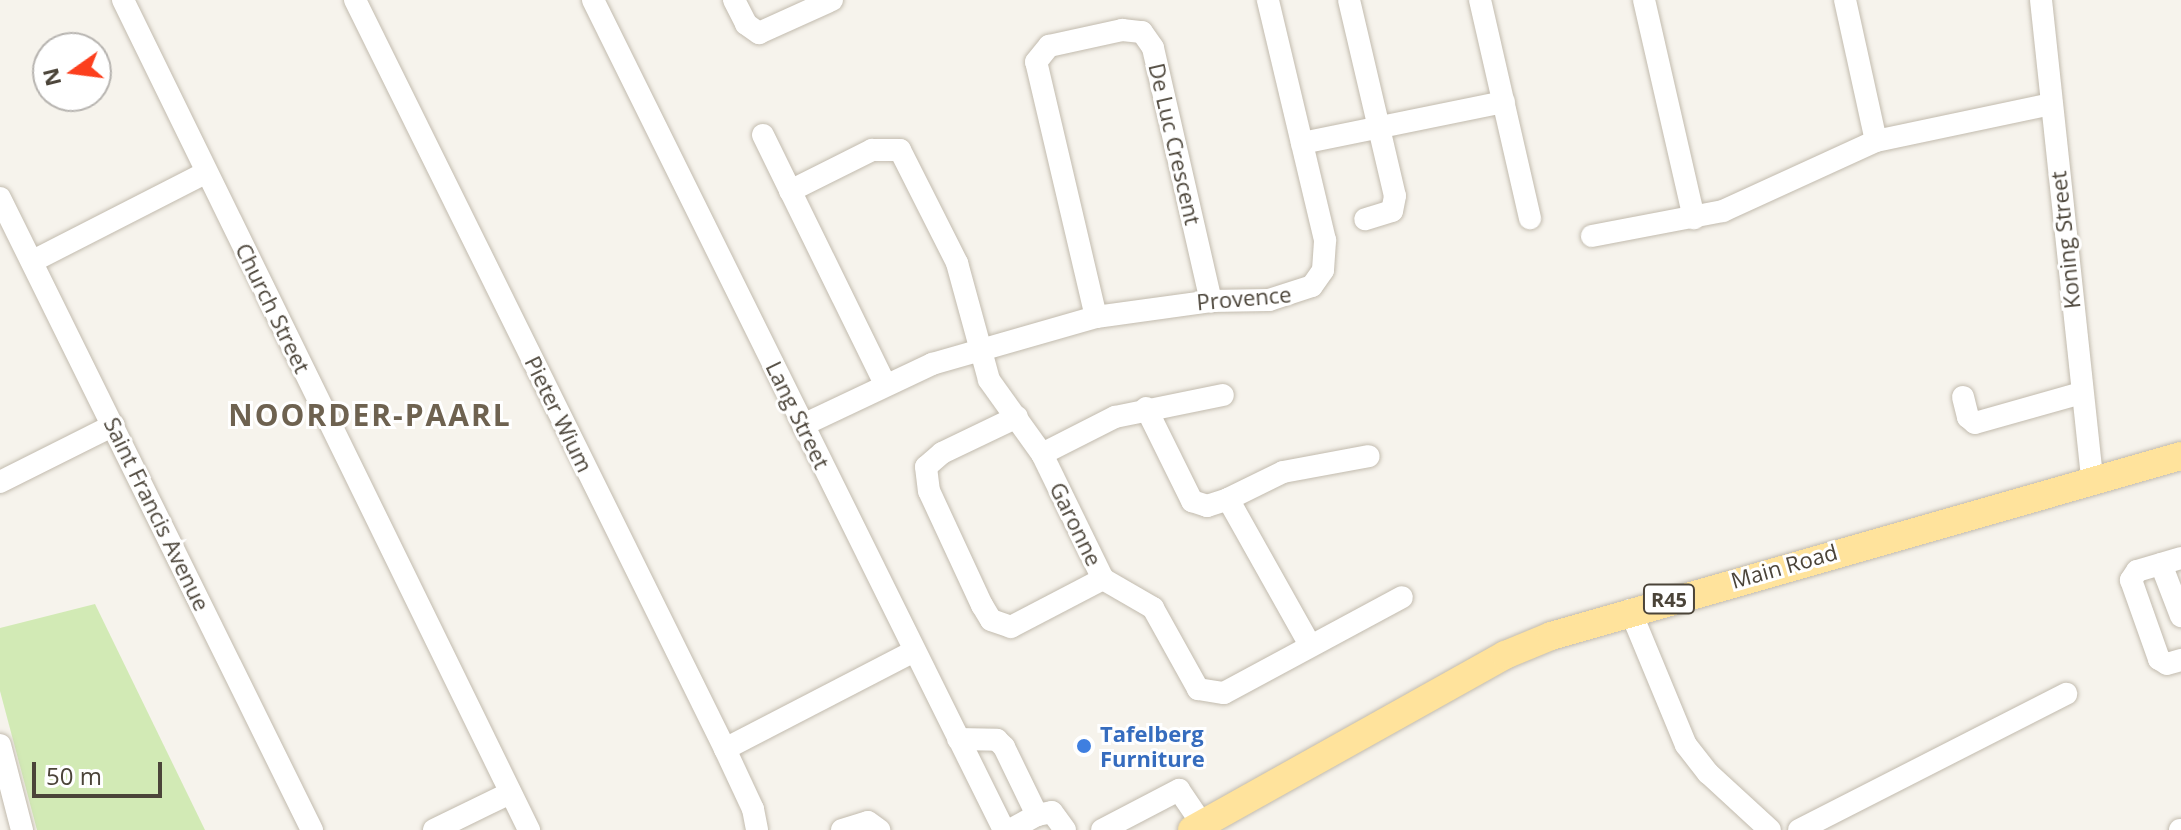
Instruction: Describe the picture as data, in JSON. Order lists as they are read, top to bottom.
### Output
{
  "streets": {
    "main road": ["Main Road", "R45"],
    "street": [
      "De Luc Crescent",
      "Koning Street",
      "Provence",
      "Church Street",
      "Pieter Wium",
      "Lang Street",
      "Saint Francis Avenue",
      "Garonne"
    ]
  },
  "crossings": [
    ["De Luc Crescent", "Provence"],
    ["Koning Street", "Main Road"],
    ["Provence", "Garonne"]
  ],
  "districts": ["NOORDER-PAARL"],
  "places": ["Tafelberg Furniture"],
  "scale_bar": "50 m",
  "north": "left"
}
